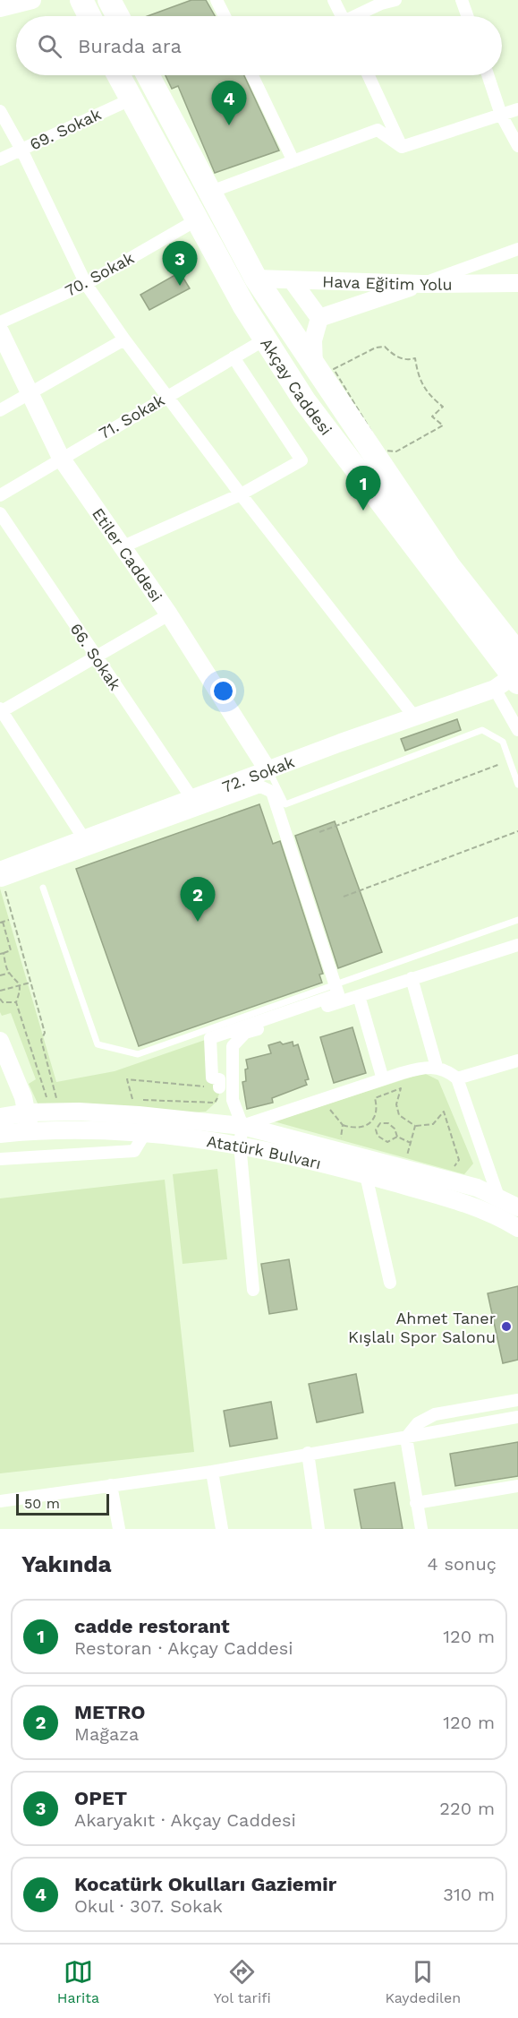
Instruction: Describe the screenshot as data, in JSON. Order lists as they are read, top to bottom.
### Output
{
  "streets": {
    "highway": ["Akçay Caddesi"],
    "street": [
      "69. Sokak",
      "70. Sokak",
      "Hava Eğitim Yolu",
      "71. Sokak",
      "Etiler Caddesi",
      "66. Sokak",
      "72. Sokak",
      "Atatürk Bulvarı"
    ]
  },
  "crossings": [
    ["69. Sokak", "Akçay Caddesi"],
    ["70. Sokak", "Akçay Caddesi"],
    ["Hava Eğitim Yolu", "Akçay Caddesi"],
    ["Akçay Caddesi", "71. Sokak"],
    ["Akçay Caddesi", "72. Sokak"],
    ["71. Sokak", "Etiler Caddesi"],
    ["Etiler Caddesi", "72. Sokak"],
    ["66. Sokak", "72. Sokak"]
  ],
  "places": ["Ahmet Taner Kışlalı Spor Salonu"],
  "scale_bar": "50 m",
  "page": {
    "search": "Burada ara",
    "pins": [
      "4",
      "3",
      "1",
      "2"
    ],
    "scale": "50 m",
    "heading": ["Yakında", "4 sonuç"],
    "list": [
      {
        "mark": "1",
        "name": "cadde restorant",
        "note": "Restoran · Akçay Caddesi",
        "value": "120 m"
      },
      {
        "mark": "2",
        "name": "METRO",
        "note": "Mağaza",
        "value": "120 m"
      },
      {
        "mark": "3",
        "name": "OPET",
        "note": "Akaryakıt · Akçay Caddesi",
        "value": "220 m"
      },
      {
        "mark": "4",
        "name": "Kocatürk Okulları Gaziemir",
        "note": "Okul · 307. Sokak",
        "value": "310 m"
      }
    ],
    "nav": ["Harita", "Yol tarifi", "Kaydedilen"]
  }
}
